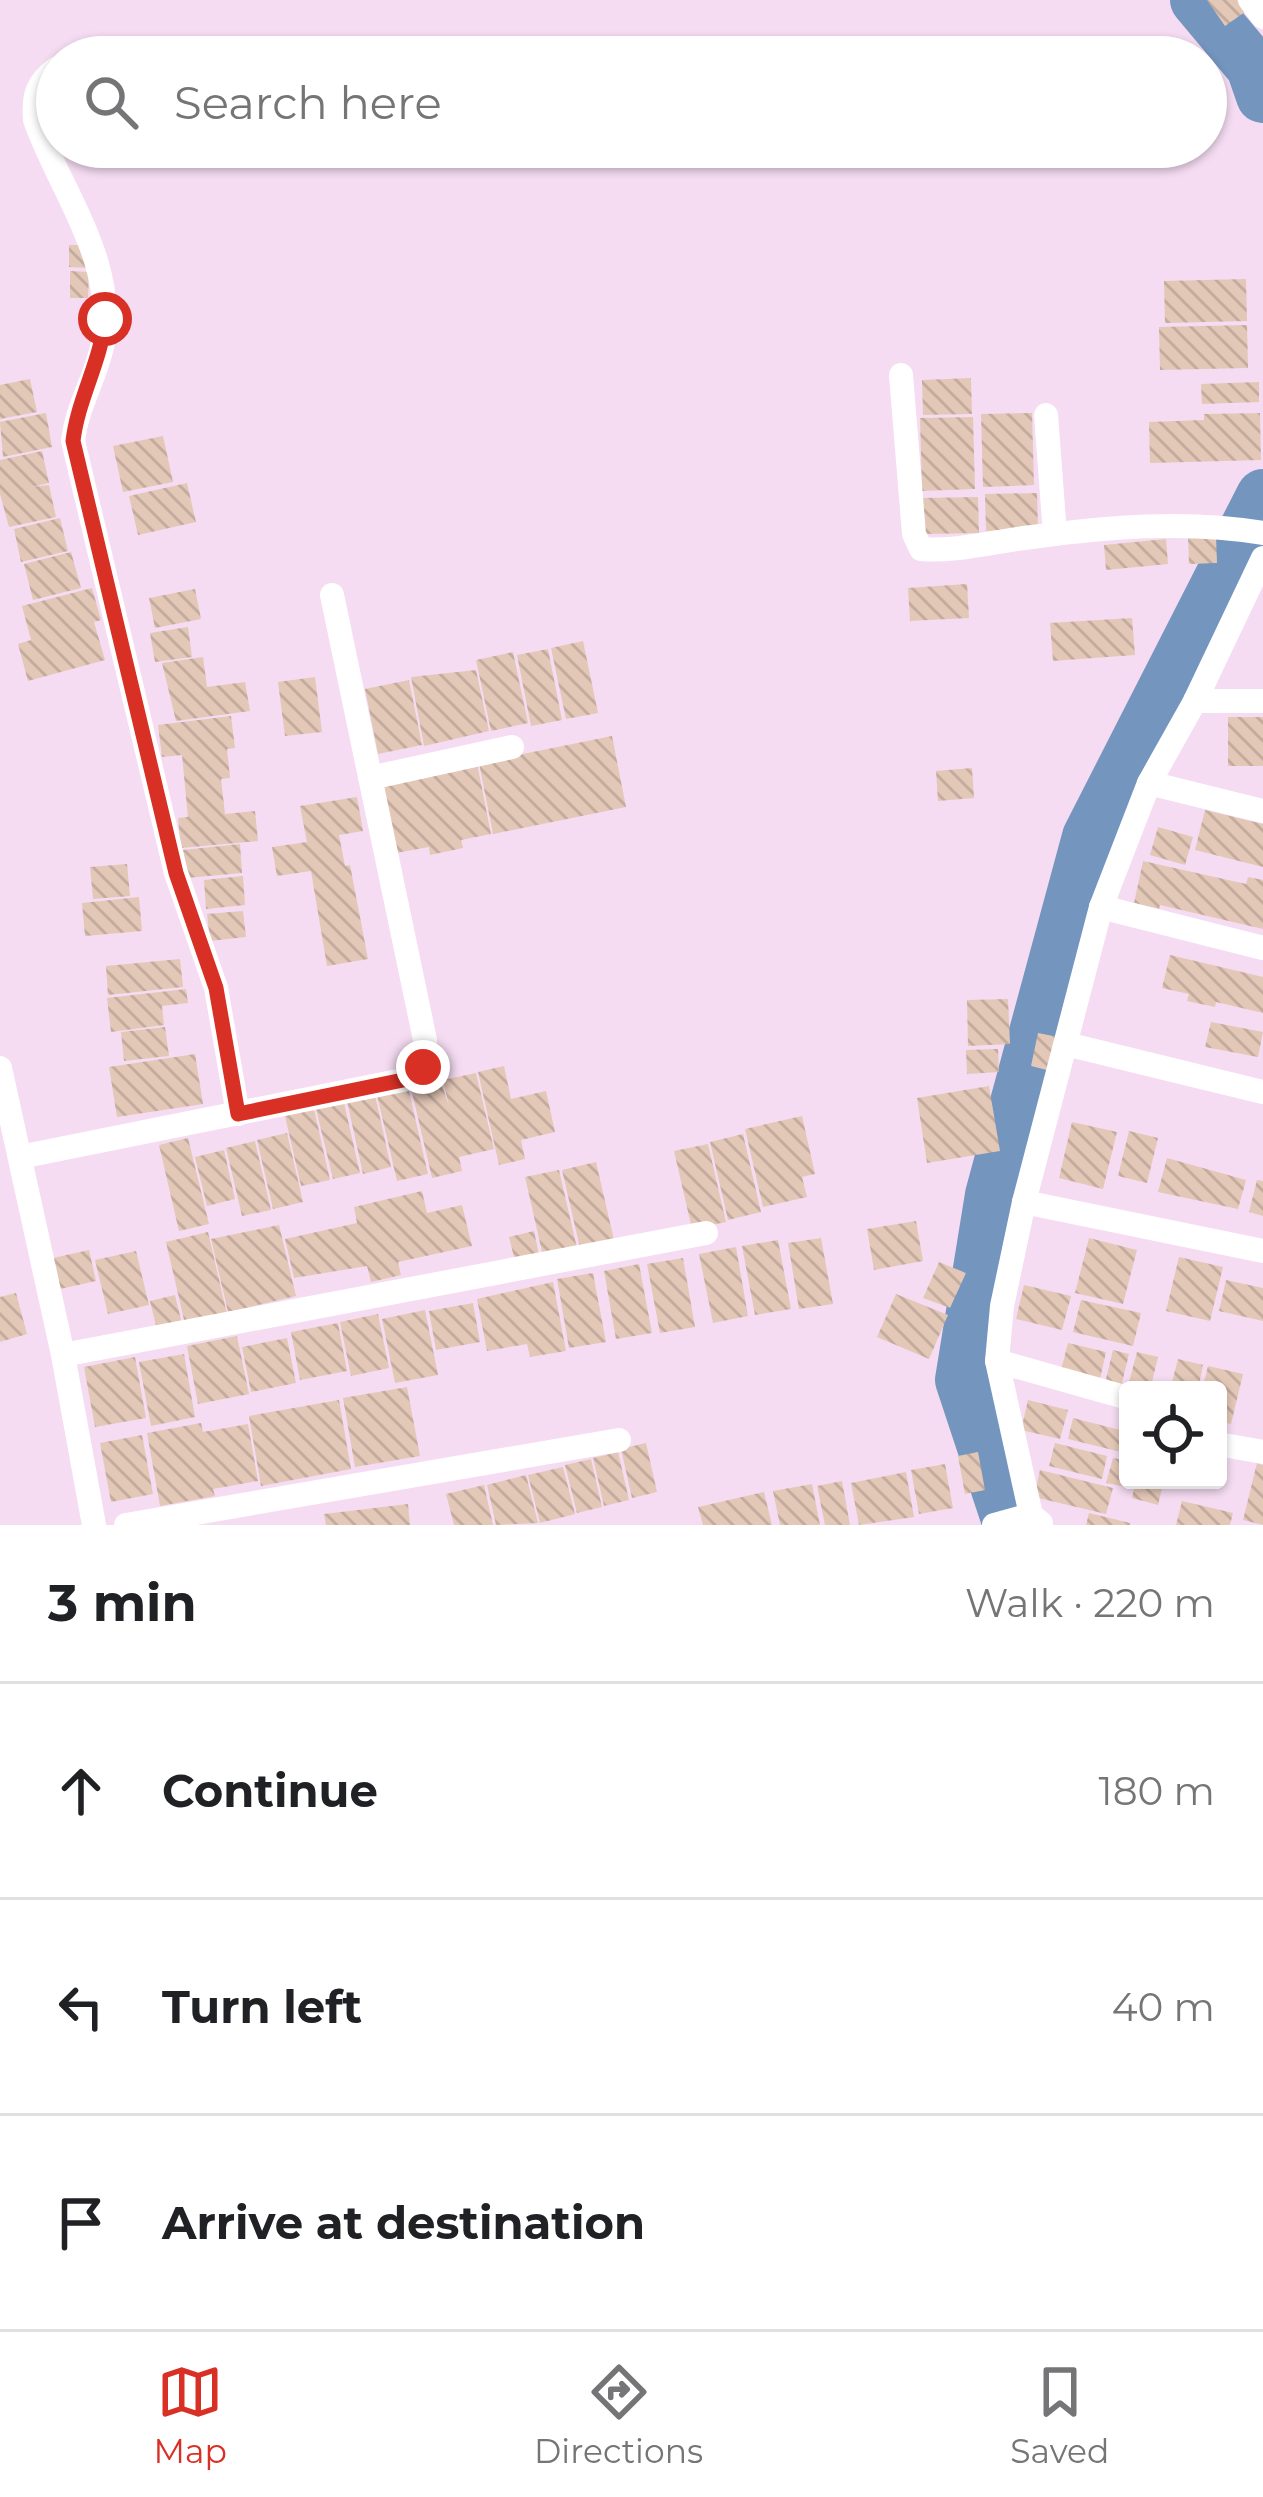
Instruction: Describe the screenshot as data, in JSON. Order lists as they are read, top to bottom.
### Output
{
  "page": {
    "search": "Search here",
    "heading": ["3 min", "Walk · 220 m"],
    "list": [
      ["Continue", "180 m"],
      ["Turn left", "40 m"],
      "Arrive at destination"
    ],
    "nav": ["Map", "Directions", "Saved"]
  }
}
